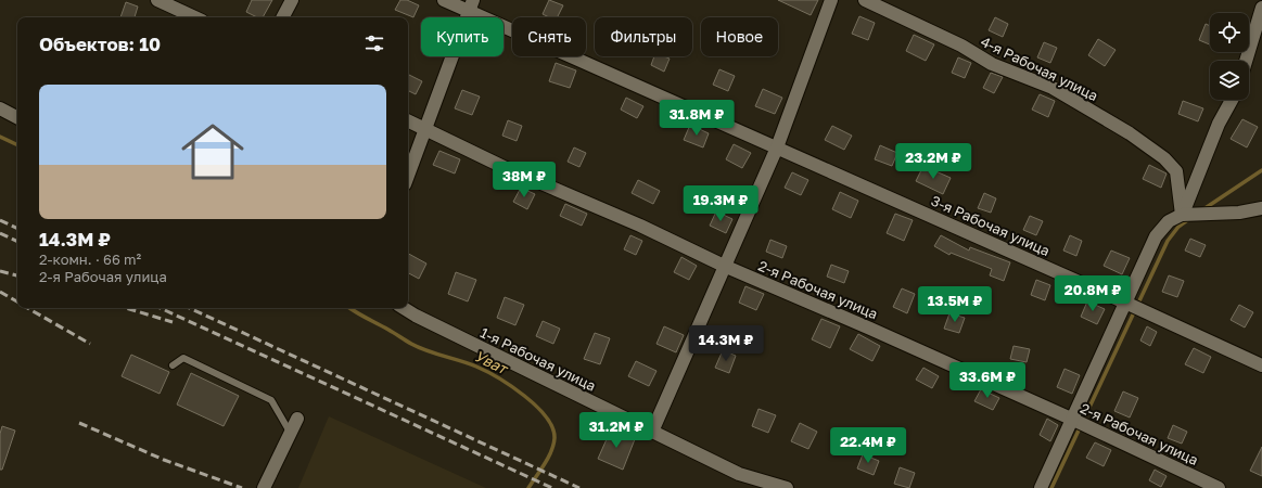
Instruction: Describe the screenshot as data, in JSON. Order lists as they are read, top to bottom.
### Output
{
  "streets": {
    "street": [
      "4-я Рабочая улица",
      "3-я Рабочая улица",
      "2-я Рабочая улица",
      "1-я Рабочая улица"
    ]
  },
  "water": ["Уват"],
  "page": {
    "chip": [
      "Купить",
      "Снять",
      "Фильтры",
      "Новое"
    ],
    "heading": "Объектов: 10",
    "list": [
      {
        "name": "14.3M ₽",
        "note": "2-комн. · 66 m² · 2-я Рабочая улица"
      }
    ],
    "price": [
      "31.8M ₽",
      "23.2M ₽",
      "38M ₽",
      "19.3M ₽",
      "20.8M ₽",
      "13.5M ₽",
      "14.3M ₽",
      "33.6M ₽",
      "31.2M ₽",
      "22.4M ₽"
    ]
  }
}
